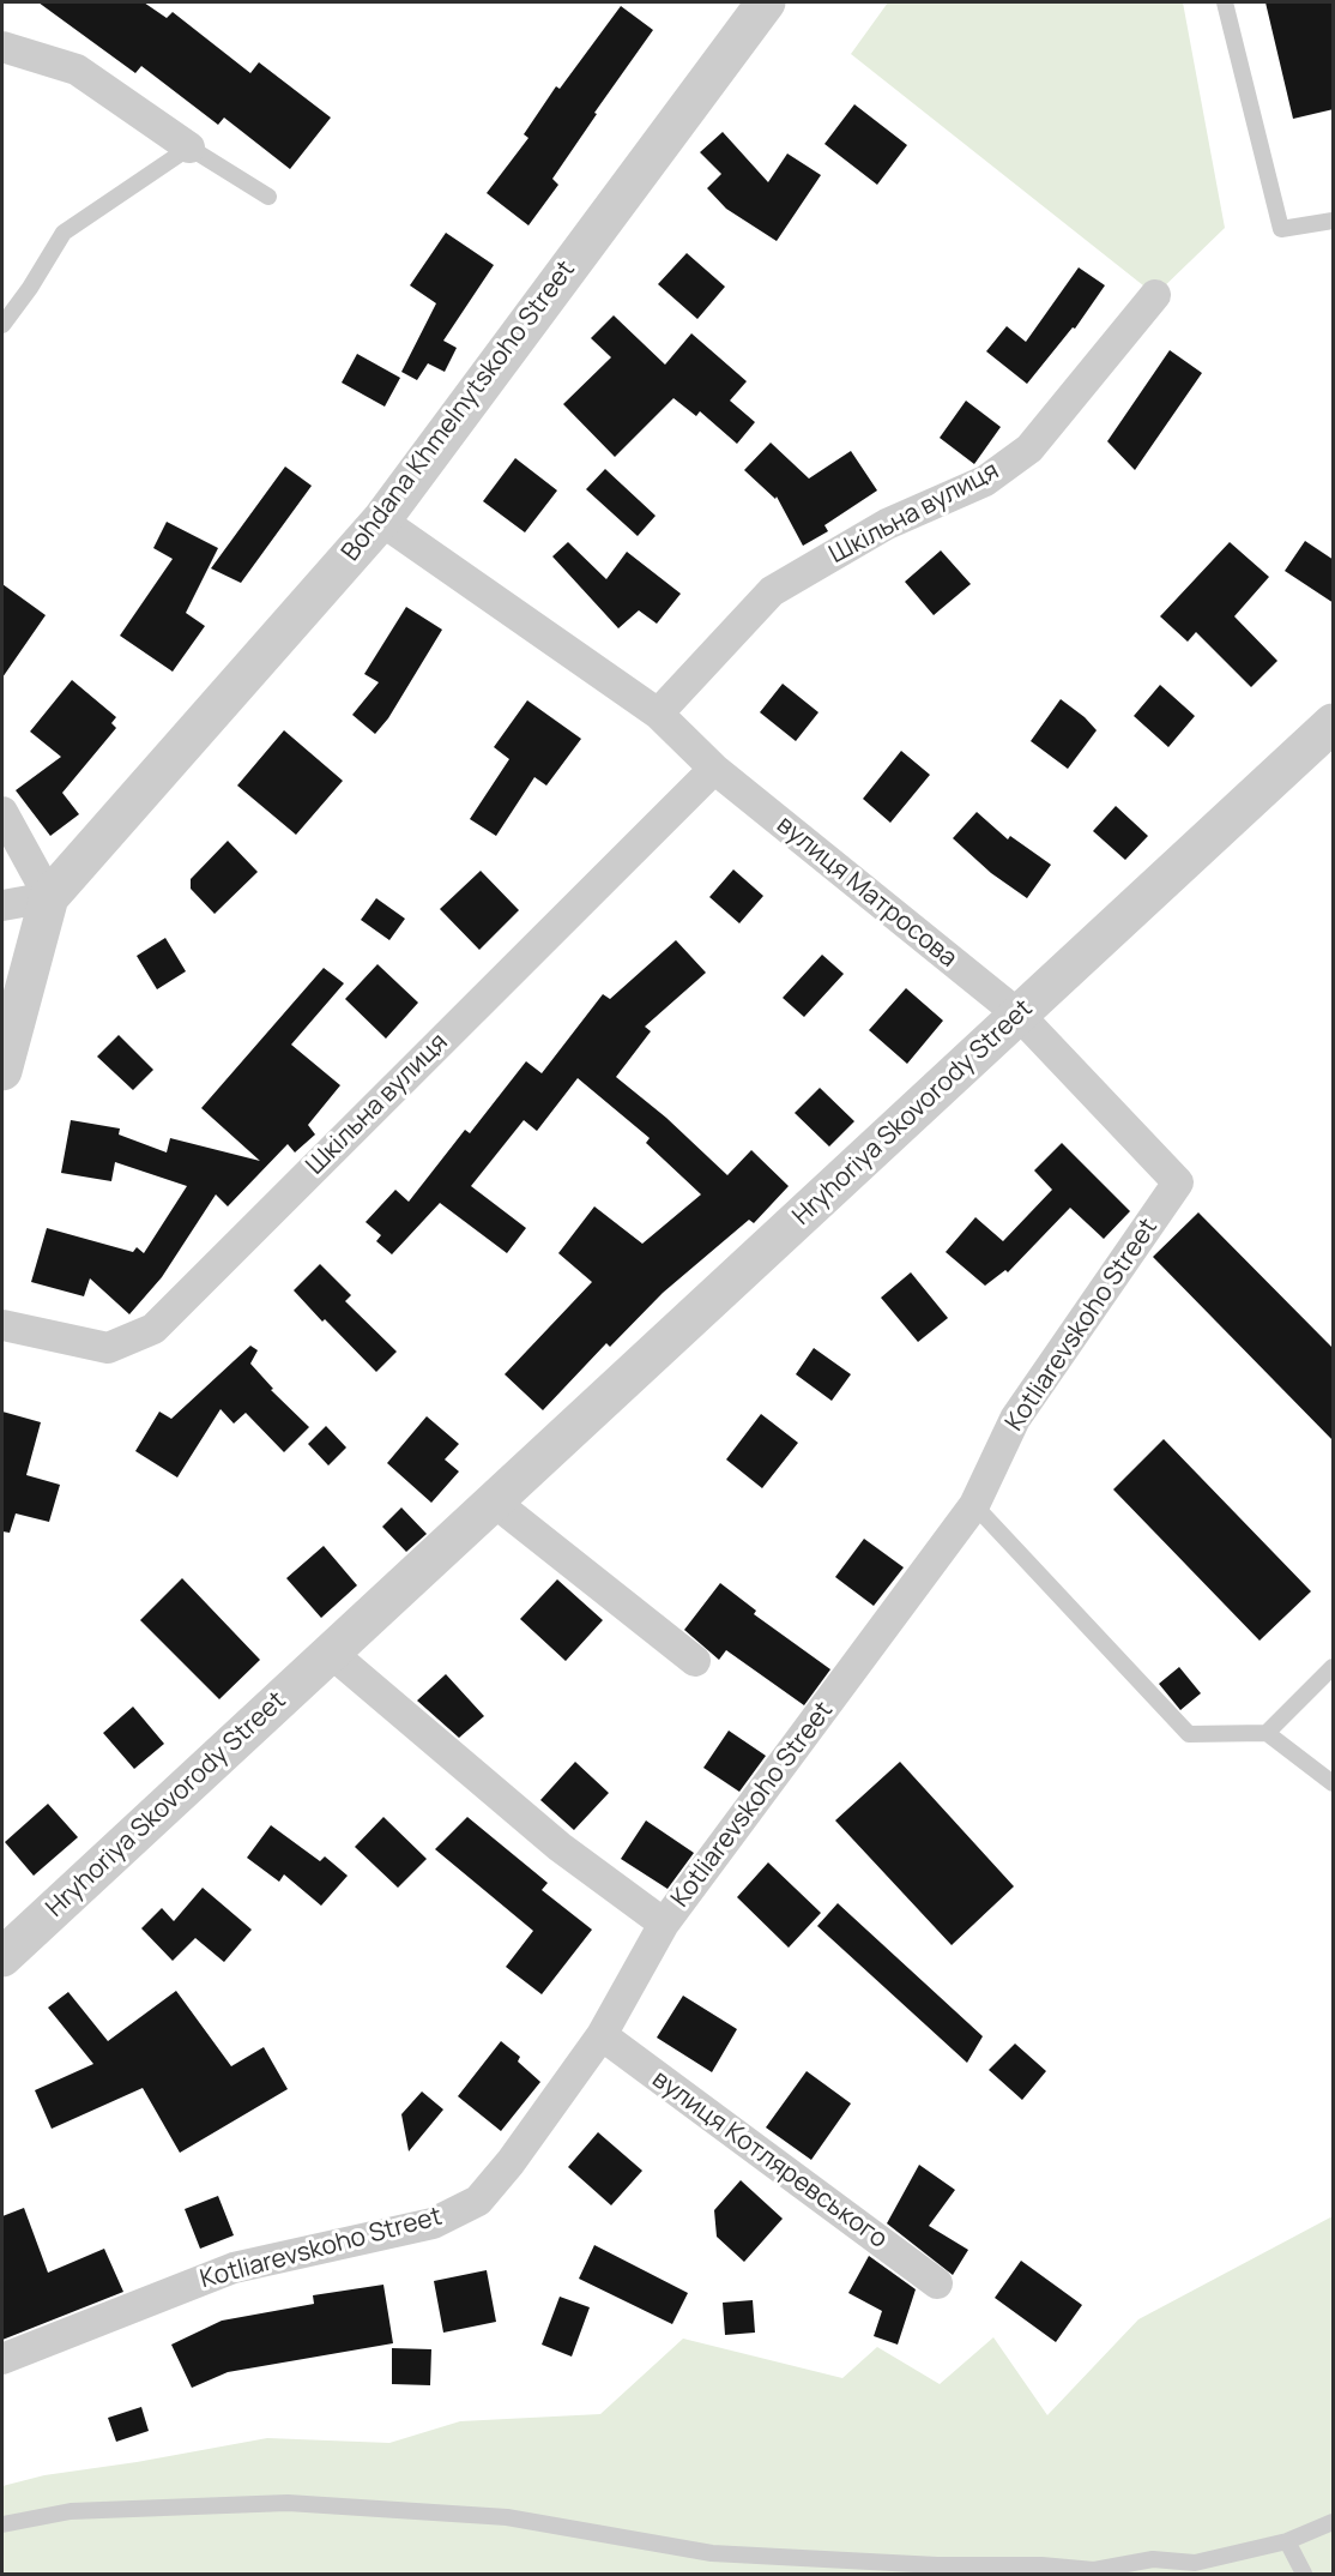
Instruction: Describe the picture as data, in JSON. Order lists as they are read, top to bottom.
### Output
{
  "streets": {
    "street": [
      "Bohdana Khmelnytskoho Street",
      "Шкільна вулиця",
      "вулиця Матросова",
      "Hryhoriya Skovorody Street",
      "Kotliarevskoho Street",
      "вулиця Котляревського"
    ]
  },
  "crossings": [
    ["Шкільна вулиця", "вулиця Матросова"],
    ["вулиця Матросова", "Hryhoriya Skovorody Street"],
    ["вулиця Матросова", "Kotliarevskoho Street"],
    ["Hryhoriya Skovorody Street", "Kotliarevskoho Street"],
    ["Kotliarevskoho Street", "вулиця Котляревського"]
  ]
}
